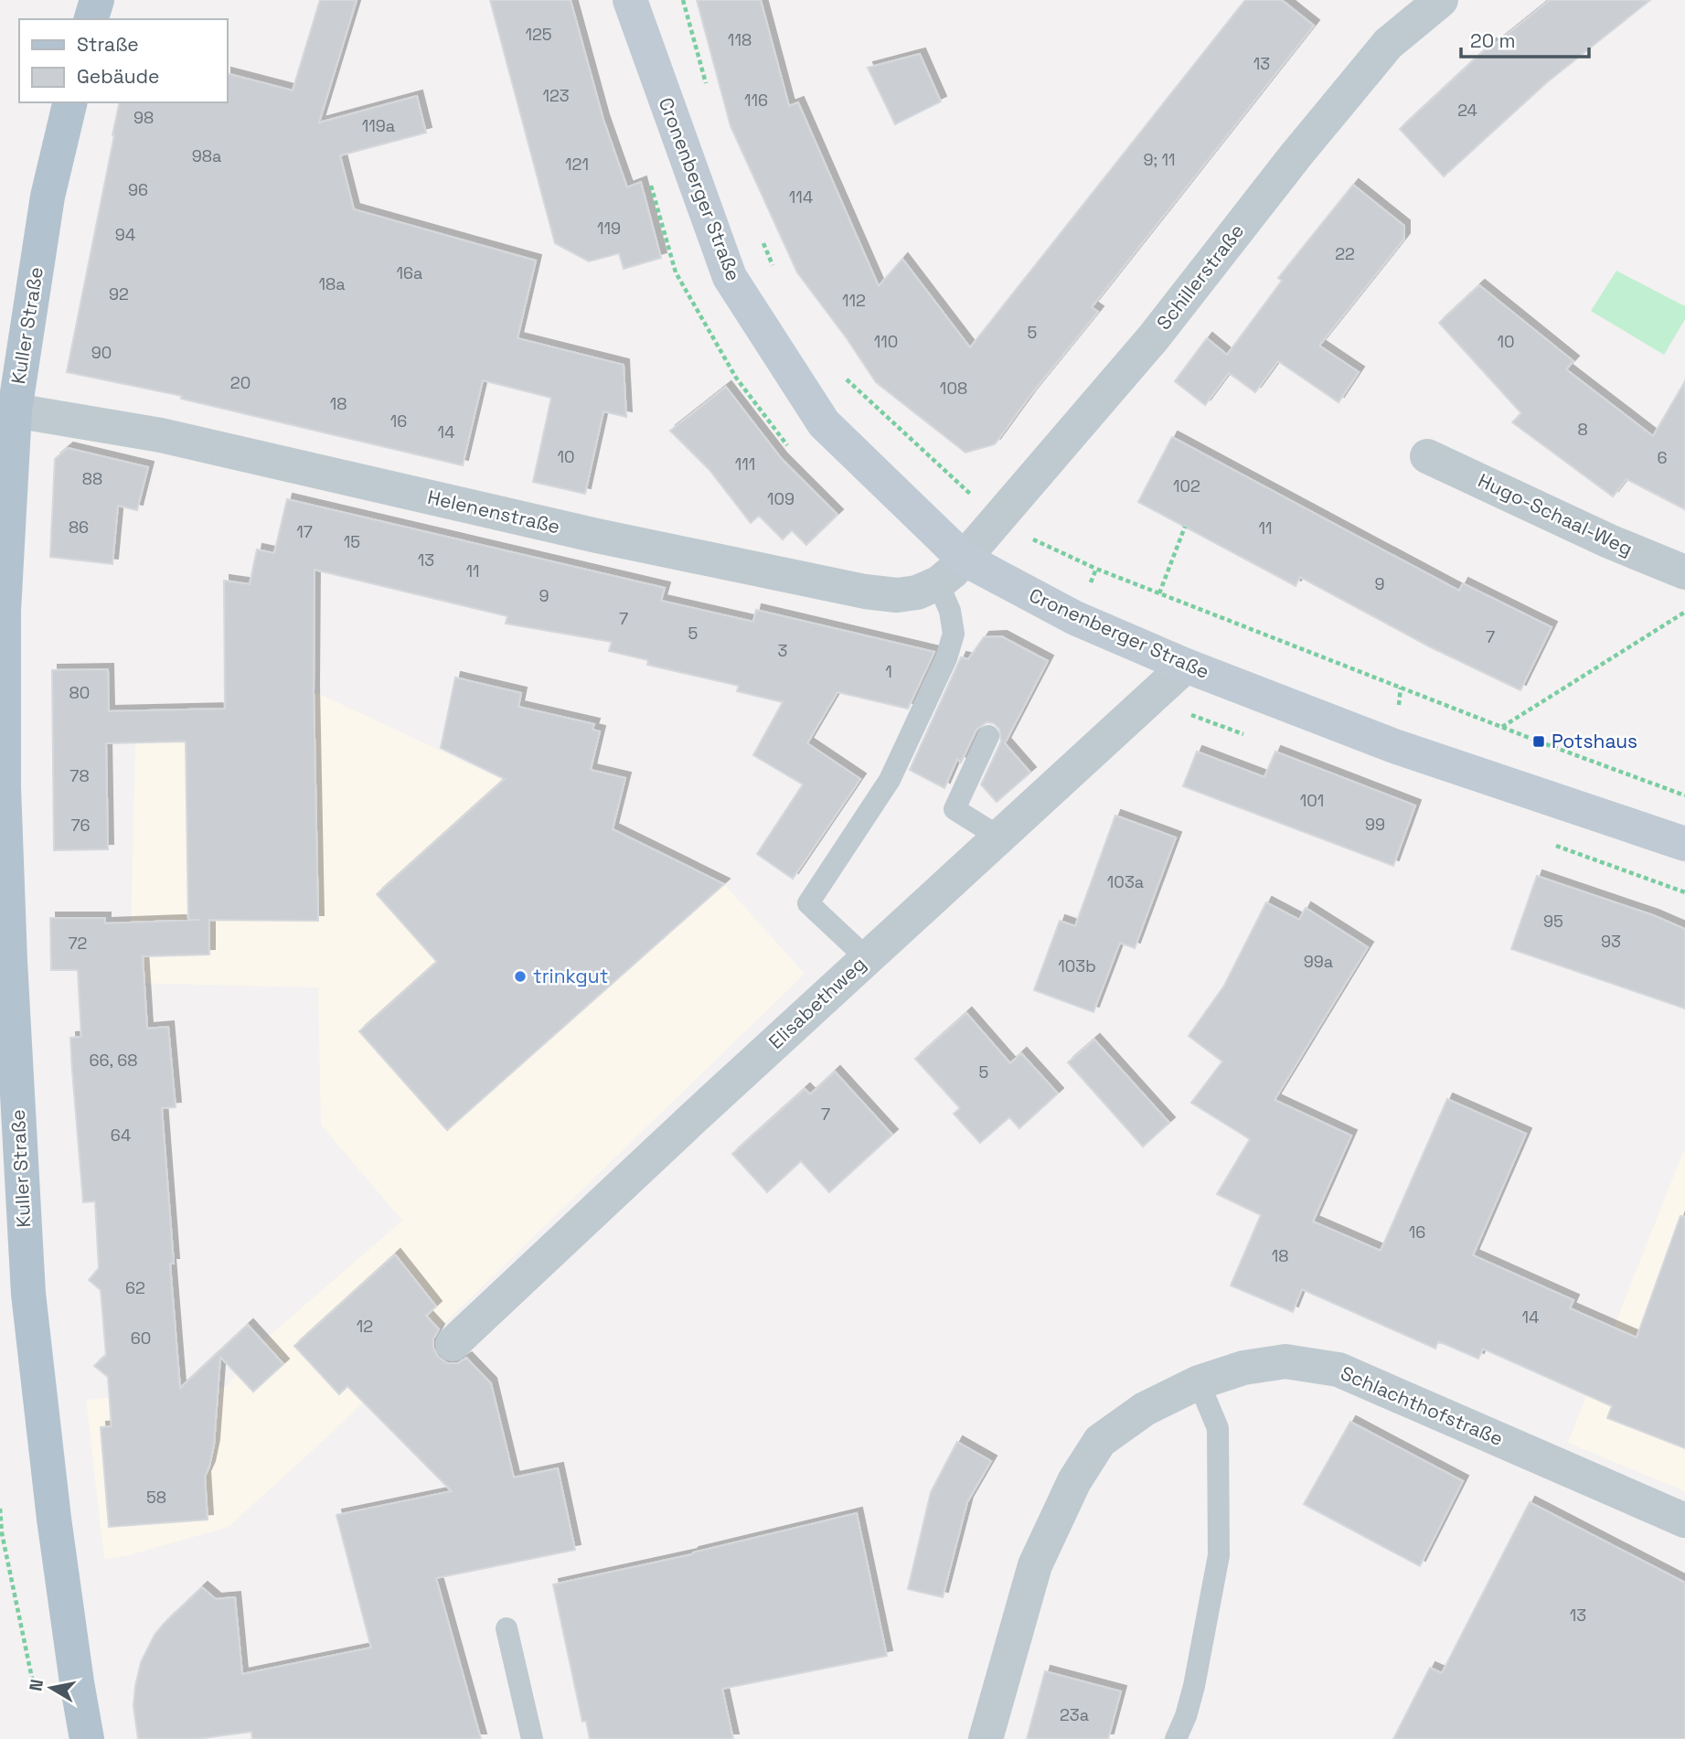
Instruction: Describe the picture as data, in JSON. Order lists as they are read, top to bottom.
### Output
{
  "streets": {
    "main road": ["Cronenberger Straße", "Kuller Straße"],
    "street": [
      "Schillerstraße",
      "Helenenstraße",
      "Hugo-Schaal-Weg",
      "Elisabethweg",
      "Schlachthofstraße"
    ]
  },
  "crossings": [
    ["Cronenberger Straße", "Schillerstraße"],
    ["Cronenberger Straße", "Helenenstraße"],
    ["Cronenberger Straße", "Elisabethweg"],
    ["Schillerstraße", "Helenenstraße"],
    ["Kuller Straße", "Helenenstraße"]
  ],
  "places": {
    "transit": ["Potshaus"],
    "other": ["trinkgut"]
  },
  "house_numbers": [
    "125",
    "118",
    "13",
    "123",
    "116",
    "24",
    "98",
    "119a",
    "98a",
    "9; 11",
    "121",
    "96",
    "114",
    "119",
    "94",
    "22",
    "16a",
    "18a",
    "92",
    "112",
    "5",
    "110",
    "10",
    "90",
    "20",
    "108",
    "18",
    "16",
    "8",
    "14",
    "10",
    "6",
    "111",
    "88",
    "102",
    "109",
    "86",
    "11",
    "17",
    "15",
    "13",
    "11",
    "9",
    "9",
    "7",
    "5",
    "7",
    "3",
    "1",
    "80",
    "78",
    "101",
    "99",
    "76",
    "103a",
    "95",
    "93",
    "72",
    "99a",
    "103b",
    "66, 68",
    "5",
    "7",
    "64",
    "16",
    "18",
    "62",
    "14",
    "12",
    "60",
    "58",
    "13",
    "23a"
  ],
  "legend": ["Straße", "Gebäude"],
  "scale_bar": "20 m",
  "north": "left"
}
